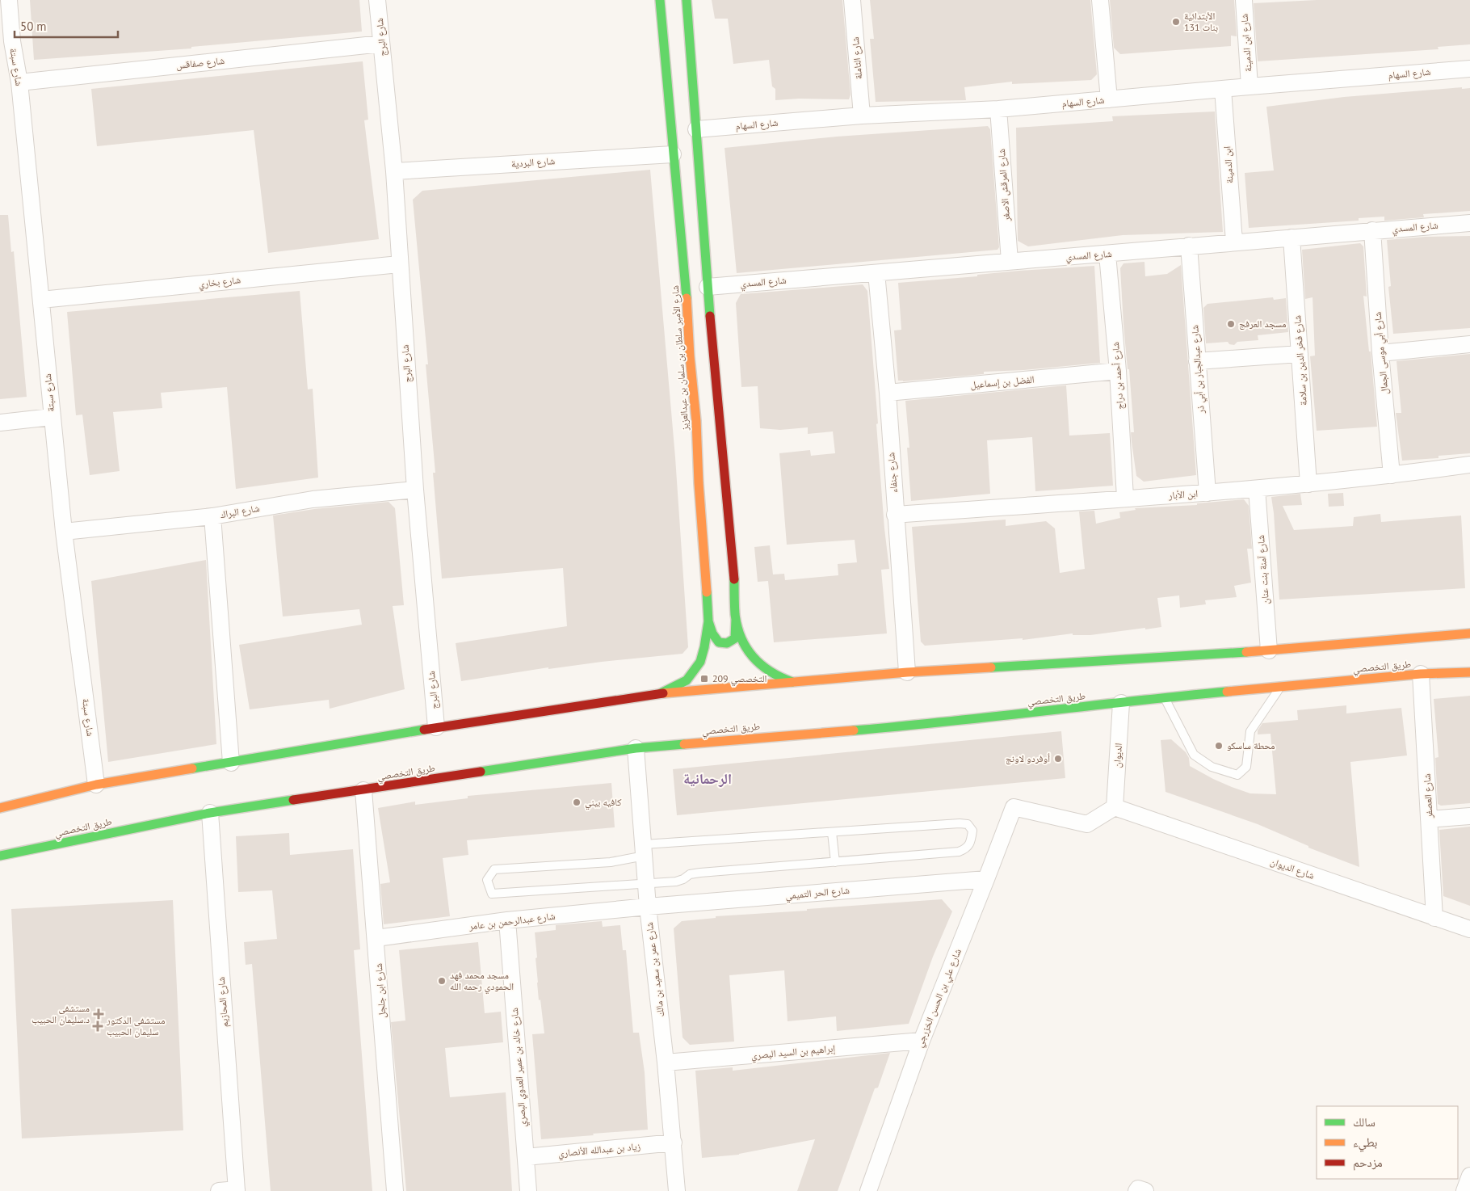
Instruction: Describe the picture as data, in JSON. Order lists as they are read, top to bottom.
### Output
{
  "streets": {
    "main road": ["شارع الأمير سلطان بن سلمان بن عبدالعزيز", "طريق التخصصي"],
    "street": [
      "شارع البرج",
      "شارع ابن الدمينة",
      "شارع الثاملة",
      "شارع صفاقس",
      "شارع سبتة",
      "شارع السهام",
      "شارع البردية",
      "ابن الدمينة",
      "شارع المرقش الاصغر",
      "شارع المسدي",
      "شارع بخاري",
      "شارع أبي موسى الجمال",
      "شارع فخر الدين بن سلامة",
      "شارع عبدالجبار بن أبي ذر",
      "شارع أحمد بن دراج",
      "الفضل بن إسماعيل",
      "شارع جنفاء",
      "ابن الأبار",
      "شارع البراك",
      "شارع آمنة بنت عنان",
      "الديوان",
      "شارع العصفر",
      "شارع الديوان",
      "شارع الحر التميمي",
      "شارع عبدالرحمن بن عامر",
      "شارع عمر بن سعيد بن مالك",
      "شارع ابن جلجل",
      "شارع علي بن الحسن الخزرجي",
      "شارع المحازيم",
      "إبراهيم بن السيد البصري",
      "شارع خالد بن عمير العدوي البصري",
      "زياد بن عبدالله الأنصاري"
    ]
  },
  "crossings": [
    ["شارع البرج", "شارع صفاقس"],
    ["شارع البرج", "شارع البردية"],
    ["شارع البرج", "شارع بخاري"],
    ["شارع البرج", "شارع البراك"],
    ["شارع ابن الدمينة", "شارع السهام"],
    ["شارع الثاملة", "شارع السهام"],
    ["شارع صفاقس", "شارع سبتة"],
    ["شارع سبتة", "شارع بخاري"],
    ["شارع سبتة", "شارع البراك"],
    ["شارع السهام", "ابن الدمينة"],
    ["شارع السهام", "شارع المرقش الاصغر"],
    ["شارع البردية", "شارع الأمير سلطان بن سلمان بن عبدالعزيز"],
    ["ابن الدمينة", "شارع المسدي"],
    ["شارع المرقش الاصغر", "شارع المسدي"],
    ["شارع المسدي", "شارع أبي موسى الجمال"],
    ["شارع المسدي", "شارع فخر الدين بن سلامة"],
    ["شارع المسدي", "شارع عبدالجبار بن أبي ذر"],
    ["شارع المسدي", "شارع أحمد بن دراج"],
    ["شارع المسدي", "شارع جنفاء"],
    ["شارع أبي موسى الجمال", "ابن الأبار"],
    ["شارع فخر الدين بن سلامة", "ابن الأبار"],
    ["شارع عبدالجبار بن أبي ذر", "ابن الأبار"],
    ["شارع أحمد بن دراج", "الفضل بن إسماعيل"],
    ["شارع أحمد بن دراج", "ابن الأبار"],
    ["الفضل بن إسماعيل", "شارع جنفاء"],
    ["شارع جنفاء", "ابن الأبار"],
    ["ابن الأبار", "شارع آمنة بنت عنان"],
    ["طريق التخصصي", "الديوان"],
    ["طريق التخصصي", "شارع العصفر"],
    ["طريق التخصصي", "شارع عمر بن سعيد بن مالك"],
    ["طريق التخصصي", "شارع ابن جلجل"],
    ["طريق التخصصي", "شارع المحازيم"],
    ["الديوان", "شارع الديوان"],
    ["الديوان", "شارع علي بن الحسن الخزرجي"],
    ["شارع العصفر", "شارع الديوان"],
    ["شارع الديوان", "شارع علي بن الحسن الخزرجي"],
    ["شارع الحر التميمي", "شارع عبدالرحمن بن عامر"],
    ["شارع الحر التميمي", "شارع عمر بن سعيد بن مالك"],
    ["شارع الحر التميمي", "شارع علي بن الحسن الخزرجي"],
    ["شارع عبدالرحمن بن عامر", "شارع عمر بن سعيد بن مالك"],
    ["شارع عبدالرحمن بن عامر", "شارع ابن جلجل"],
    ["شارع عبدالرحمن بن عامر", "شارع خالد بن عمير العدوي البصري"],
    ["شارع عمر بن سعيد بن مالك", "إبراهيم بن السيد البصري"],
    ["شارع عمر بن سعيد بن مالك", "زياد بن عبدالله الأنصاري"],
    ["شارع علي بن الحسن الخزرجي", "إبراهيم بن السيد البصري"],
    ["شارع خالد بن عمير العدوي البصري", "زياد بن عبدالله الأنصاري"]
  ],
  "districts": ["الرحمانية"],
  "places": {
    "other": [
      "الأبتدائية 131 بنات",
      "مسجد العرفج",
      "محطة ساسكو",
      "أوفردو لاونج",
      "كافيه بيني",
      "مسجد محمد فهد الحمودي رحمه الله"
    ],
    "transit": ["التخصصي 209"],
    "health": ["مستشفى د.سليمان الحبيب", "مستشفى الدكتور سليمان الحبيب"]
  },
  "legend": ["سالك", "بطيء", "مزدحم"],
  "scale_bar": "50 m"
}
